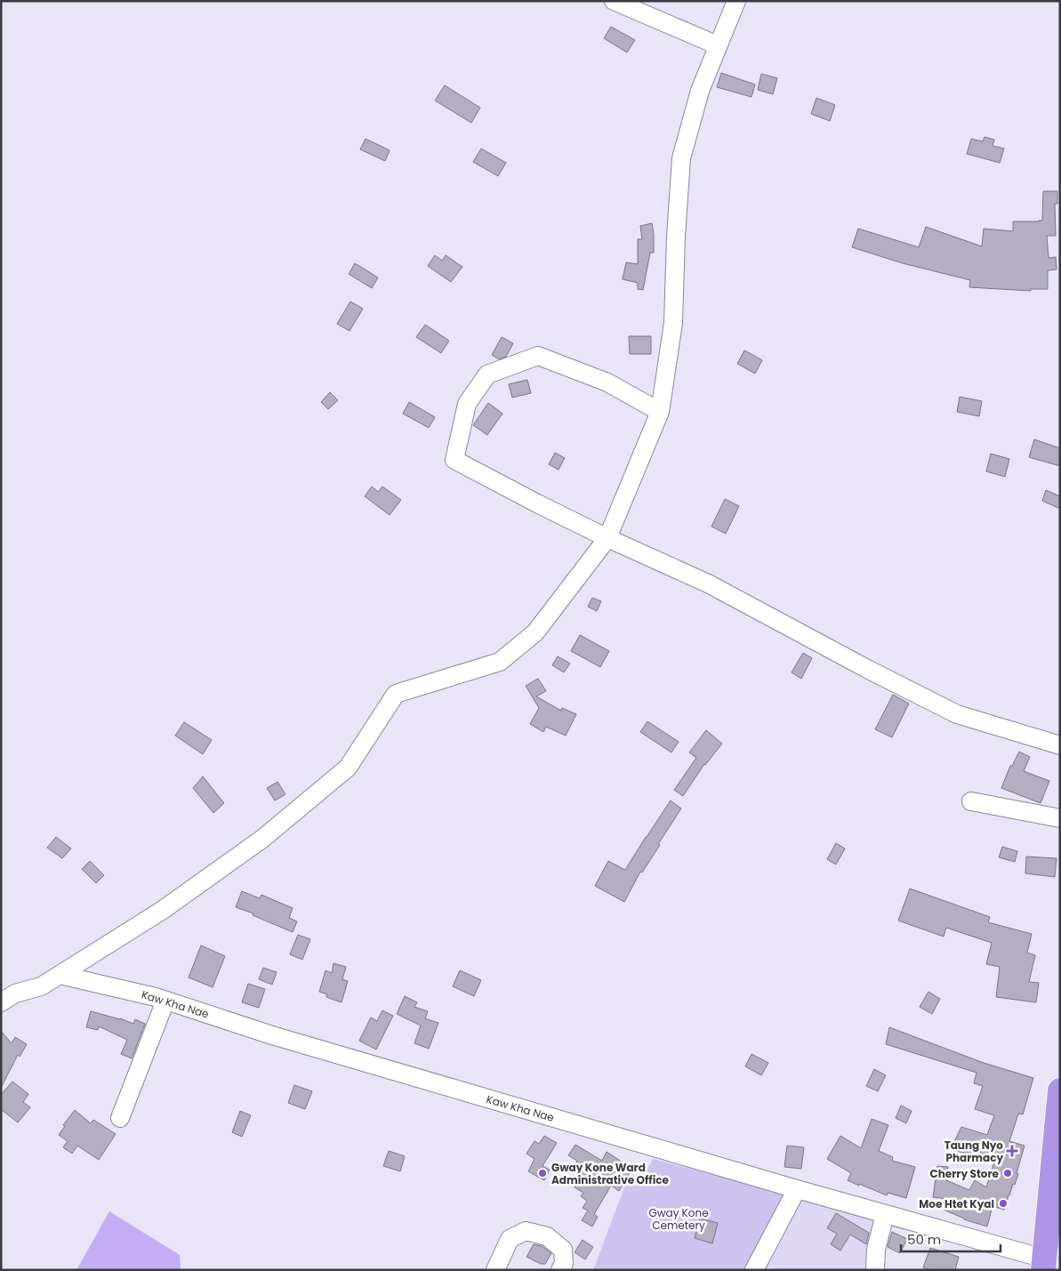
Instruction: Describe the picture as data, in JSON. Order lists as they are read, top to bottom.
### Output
{
  "streets": {
    "street": ["Kaw Kha Nae"]
  },
  "parks": ["Gway Kone Cemetery"],
  "places": {
    "health": ["Taung Nyo Pharmacy"],
    "other": ["Gway Kone Ward Administrative Office", "Cherry Store", "Moe Htet Kyal"]
  },
  "scale_bar": "50 m"
}
